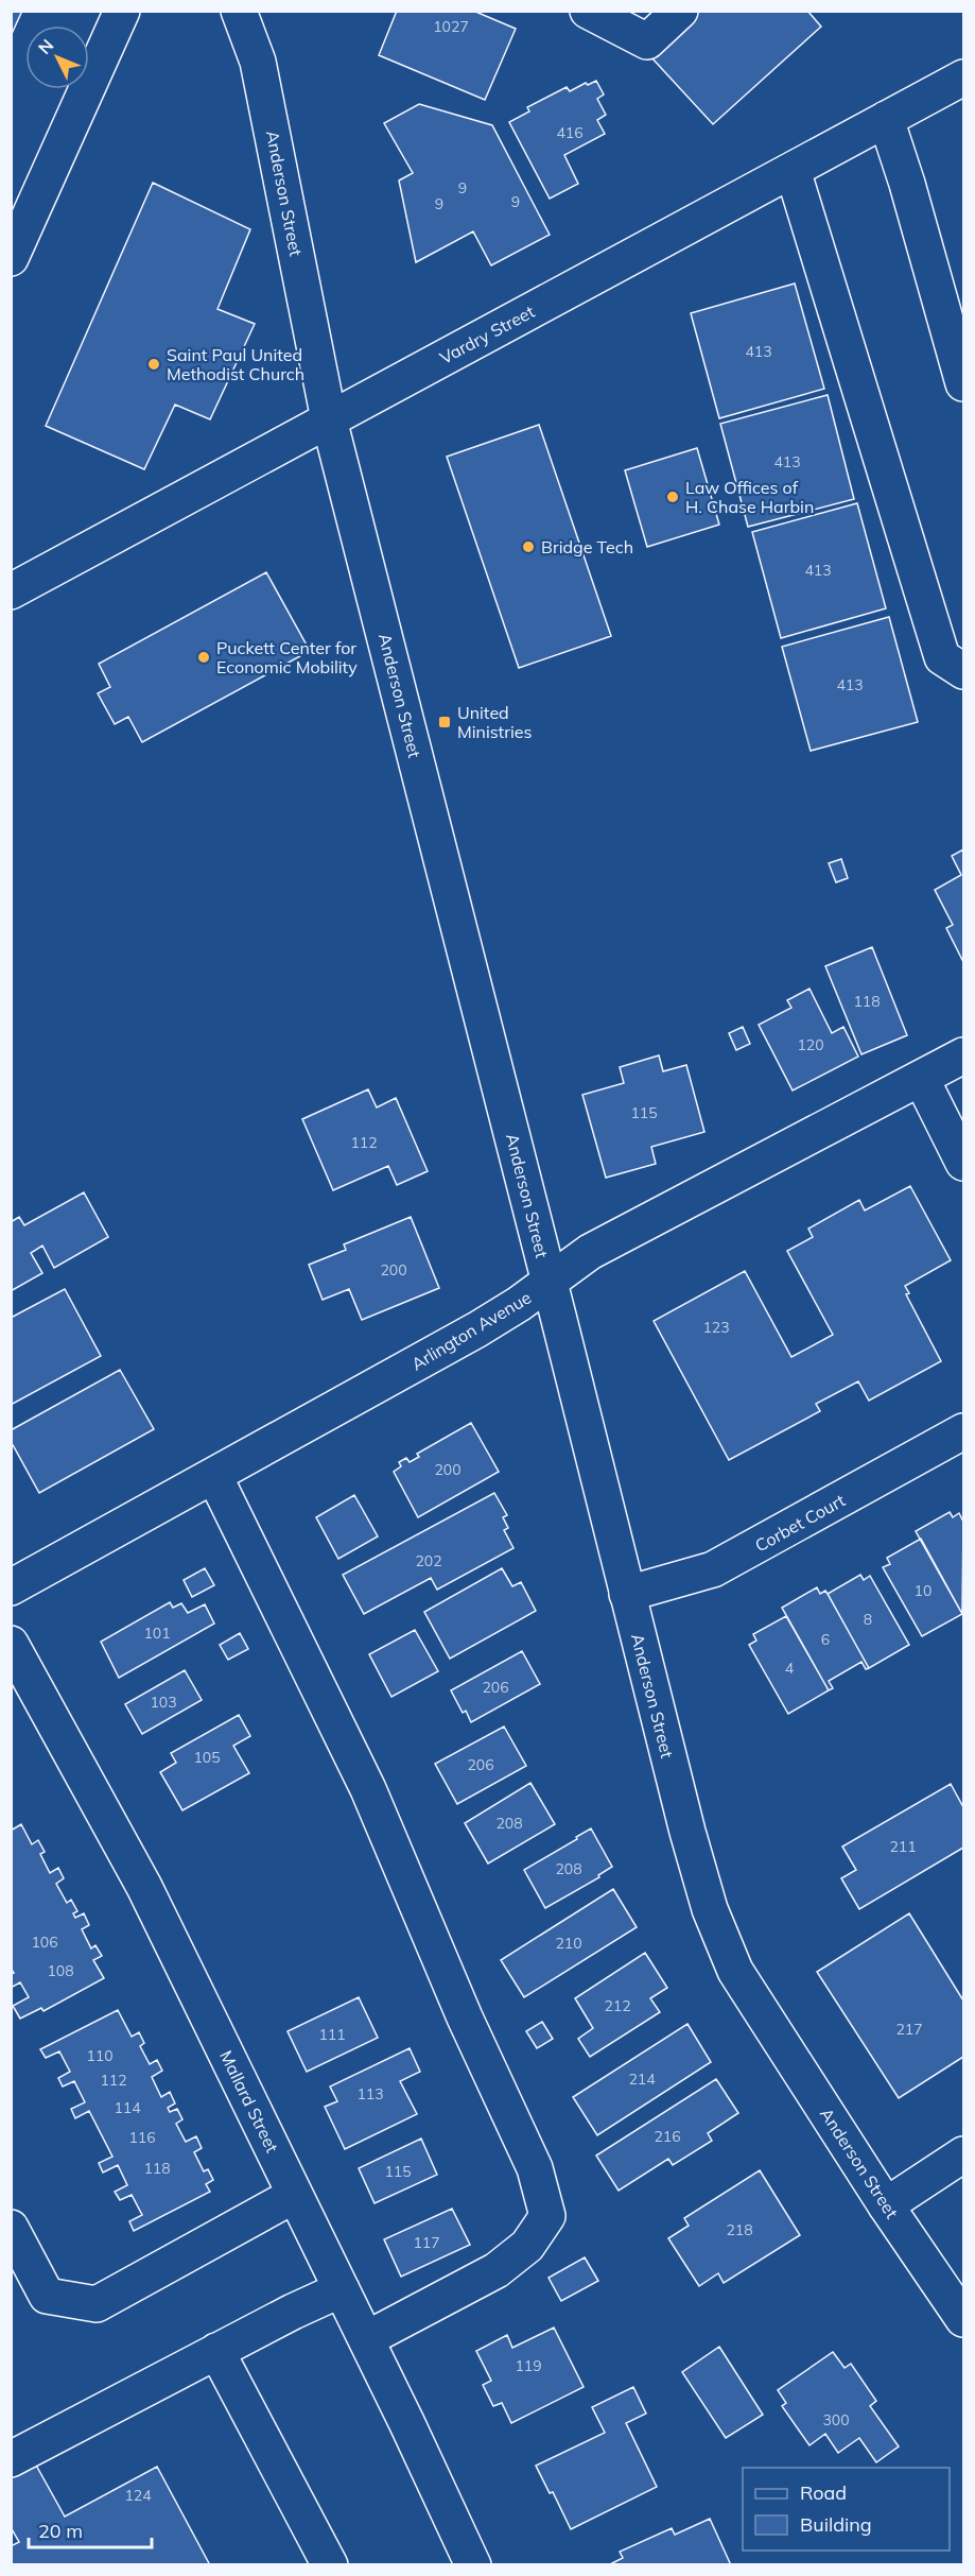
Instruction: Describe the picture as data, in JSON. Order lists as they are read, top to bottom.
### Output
{
  "streets": {
    "street": [
      "Anderson Street",
      "Vardry Street",
      "Arlington Avenue",
      "Corbet Court",
      "Mallard Street"
    ]
  },
  "crossings": [
    ["Anderson Street", "Vardry Street"],
    ["Anderson Street", "Arlington Avenue"],
    ["Anderson Street", "Corbet Court"]
  ],
  "places": {
    "other": [
      "Saint Paul United Methodist Church",
      "Law Offices of H. Chase Harbin",
      "Bridge Tech",
      "Puckett Center for Economic Mobility"
    ],
    "transit": ["United Ministries"]
  },
  "house_numbers": [
    "1027",
    "416",
    "9",
    "9",
    "9",
    "413",
    "413",
    "413",
    "413",
    "118",
    "120",
    "115",
    "112",
    "200",
    "123",
    "200",
    "202",
    "10",
    "8",
    "101",
    "6",
    "4",
    "206",
    "103",
    "105",
    "206",
    "208",
    "211",
    "208",
    "106",
    "210",
    "108",
    "212",
    "217",
    "111",
    "110",
    "214",
    "112",
    "113",
    "114",
    "216",
    "116",
    "118",
    "115",
    "218",
    "117",
    "119",
    "300",
    "124"
  ],
  "legend": ["Road", "Building"],
  "scale_bar": "20 m",
  "north": "top left"
}
